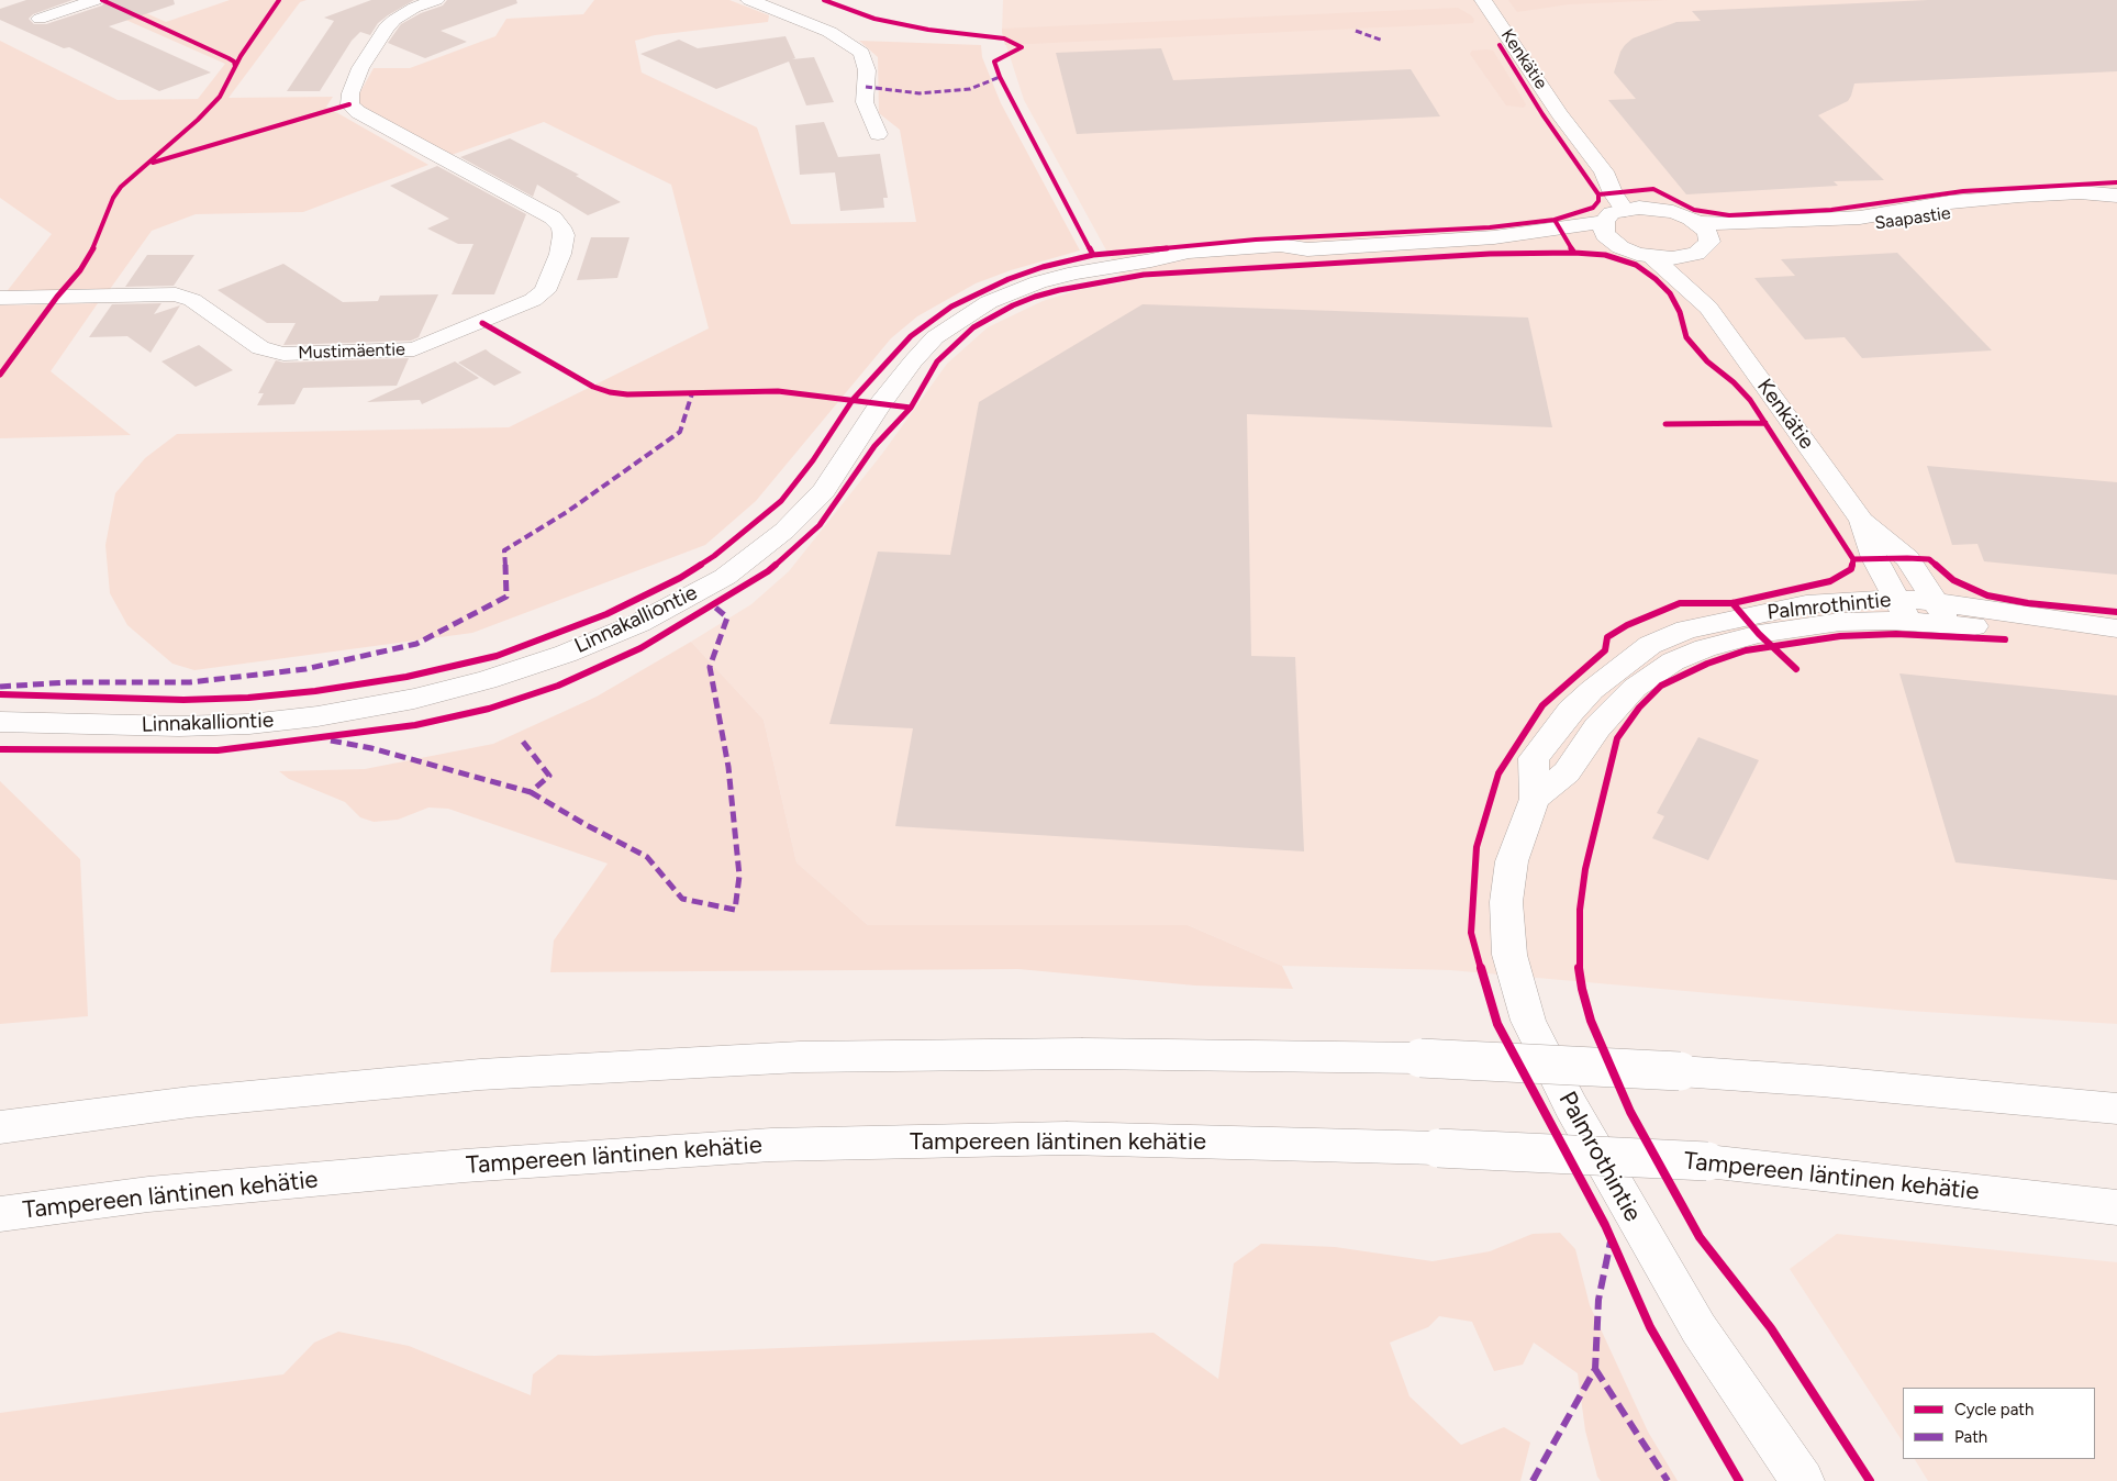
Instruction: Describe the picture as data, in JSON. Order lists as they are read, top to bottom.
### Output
{
  "streets": {
    "main road": [
      "Kenkätie",
      "Saapastie",
      "Mustimäentie",
      "Palmrothintie",
      "Linnakalliontie",
      "Tampereen läntinen kehätie"
    ]
  },
  "crossings": [
    ["Kenkätie", "Palmrothintie"]
  ],
  "legend": ["Cycle path", "Path"]
}
